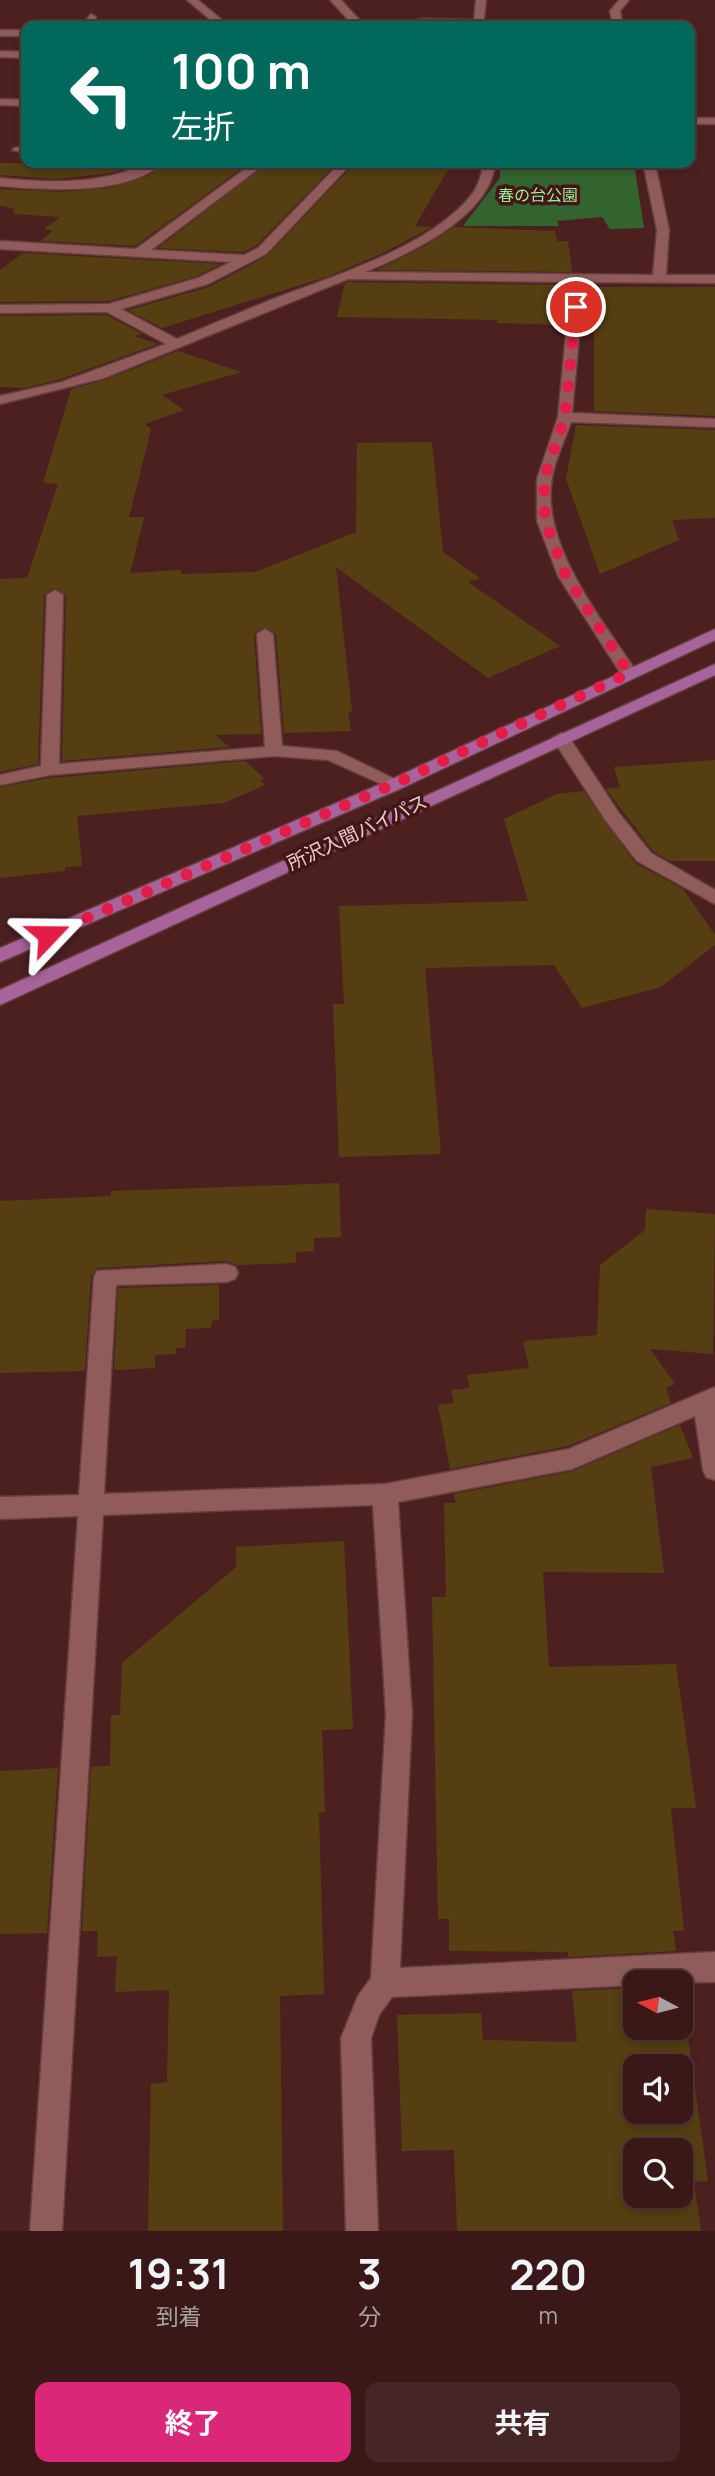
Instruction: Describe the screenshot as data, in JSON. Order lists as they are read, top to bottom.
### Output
{
  "streets": {
    "main road": ["所沢入間バイパス"]
  },
  "parks": ["春の台公園"],
  "north": "left",
  "page": {
    "turn": ["100 m", "左折"],
    "eta": [
      "19:31",
      "到着",
      "3",
      "分",
      "220",
      "m"
    ],
    "buttons": ["終了", "共有"]
  }
}
